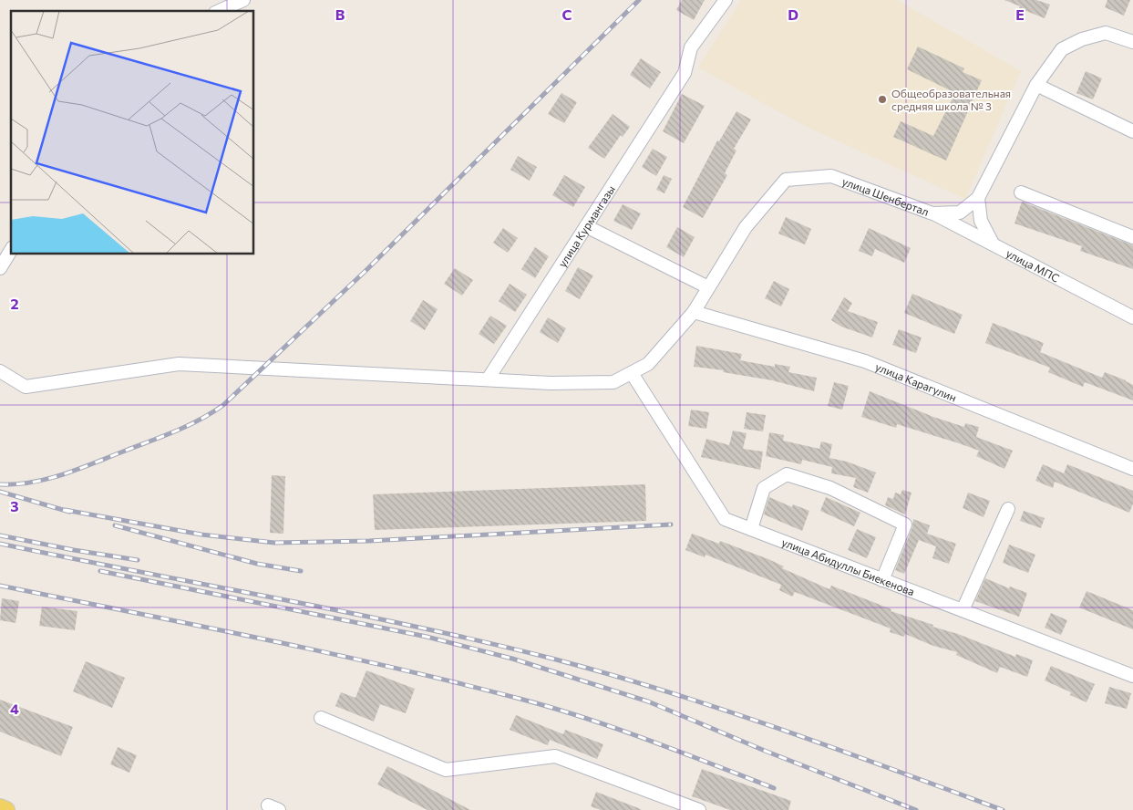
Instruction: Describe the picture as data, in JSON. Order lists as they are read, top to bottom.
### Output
{
  "streets": {
    "street": [
      "улица Шенбертал",
      "улица Курмангазы",
      "улица МПС",
      "улица Карагулин",
      "улица Абидуллы Биекенова"
    ]
  },
  "crossings": [
    ["улица Шенбертал", "улица Курмангазы"],
    ["улица Шенбертал", "улица МПС"],
    ["улица Шенбертал", "улица Карагулин"],
    ["улица Шенбертал", "улица Абидуллы Биекенова"]
  ],
  "places": ["Общеобразовательная средняя школа № 3"],
  "grid": {
    "columns": [
      "B",
      "C",
      "D",
      "E"
    ],
    "rows": ["2", "3", "4"]
  }
}
